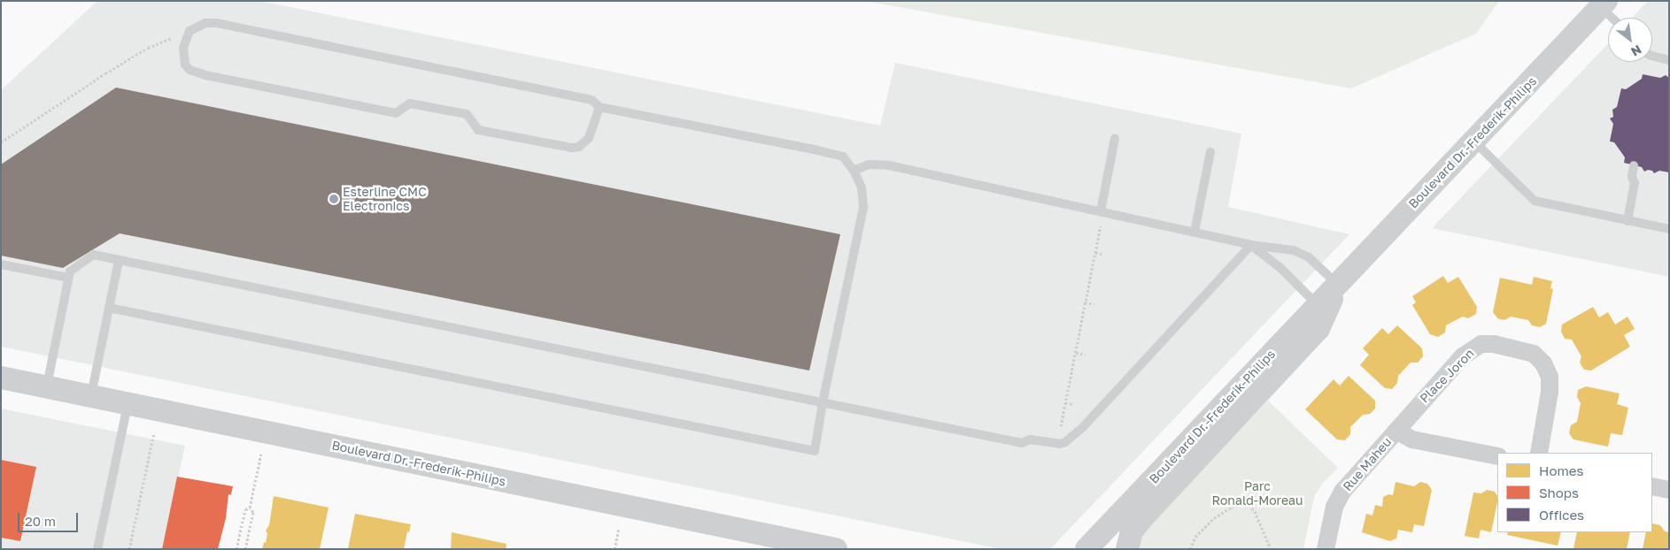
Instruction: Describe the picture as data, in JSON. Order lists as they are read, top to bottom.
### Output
{
  "streets": {
    "street": ["Boulevard Dr.-Frederik-Philips", "Place Joron", "Rue Maheu"]
  },
  "crossings": [
    ["Place Joron", "Rue Maheu"]
  ],
  "parks": ["Parc Ronald-Moreau"],
  "places": ["Esterline CMC Electronics"],
  "legend": ["Homes", "Shops", "Offices"],
  "scale_bar": "20 m",
  "north": "bottom right"
}
